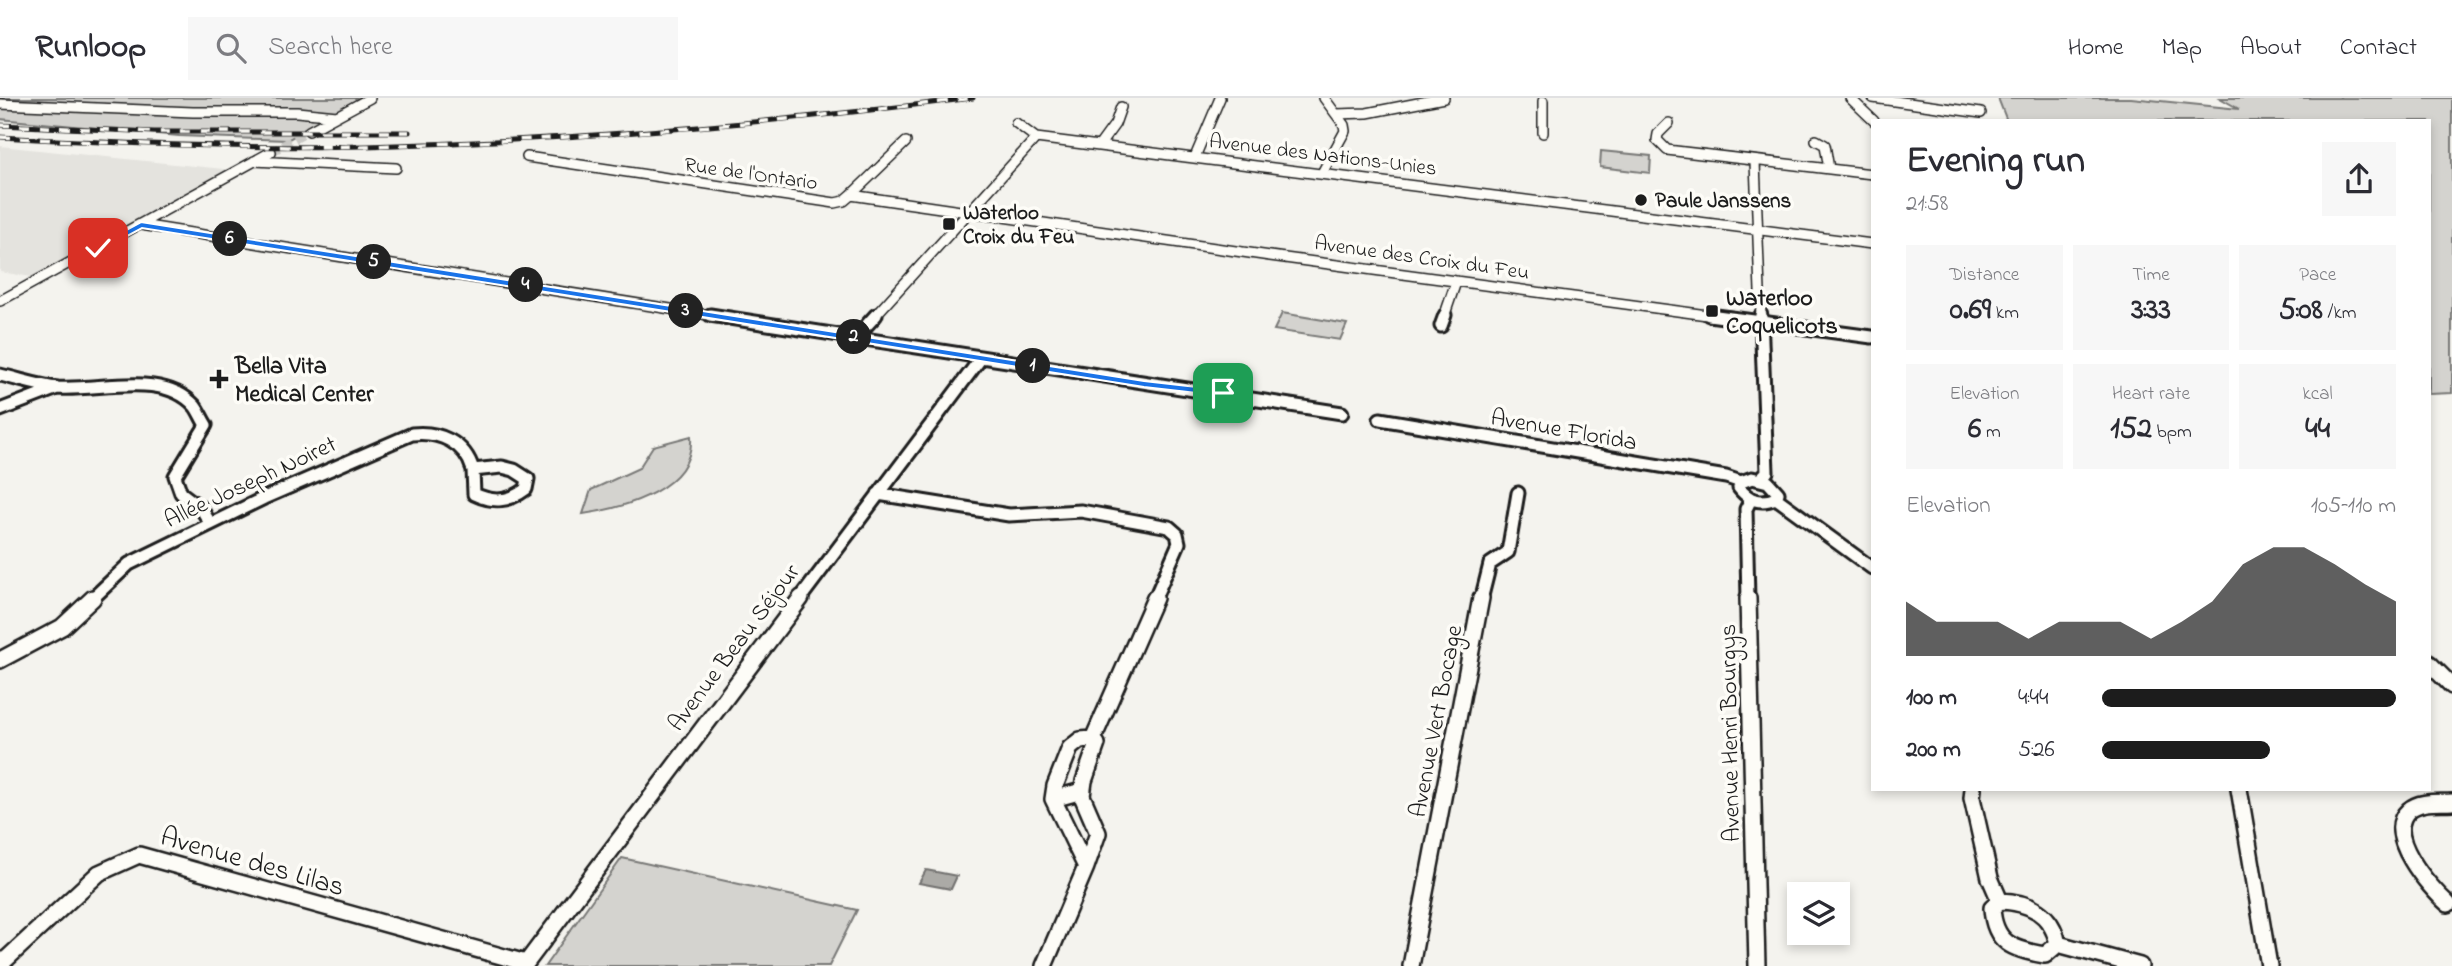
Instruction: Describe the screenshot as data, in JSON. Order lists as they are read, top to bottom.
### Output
{
  "streets": {
    "street": [
      "Avenue des Nations-Unies",
      "Rue de l'Ontario",
      "Avenue des Croix du Feu",
      "Avenue Florida",
      "Allée Joseph Noiret",
      "Avenue Beau Séjour",
      "Avenue Vert Bocage",
      "Avenue Henri Bourgys",
      "Avenue des Lilas"
    ]
  },
  "crossings": [
    ["Rue de l'Ontario", "Avenue des Croix du Feu"],
    ["Avenue Beau Séjour", "Avenue des Lilas"]
  ],
  "places": {
    "other": ["Paule Janssens"],
    "transit": ["Waterloo Croix du Feu", "Waterloo Coquelicots"],
    "health": ["Bella Vita Medical Center"]
  },
  "page": {
    "header": "Runloop",
    "search": "Search here",
    "nav": [
      "Home",
      "Map",
      "About",
      "Contact"
    ],
    "heading": ["Evening run", "21:58"],
    "pins": [
      "6",
      "5",
      "4",
      "3",
      "2",
      "1"
    ],
    "stats": [
      ["Distance", "0.69 km"],
      ["Time", "3:33"],
      ["Pace", "5:08 /km"],
      ["Elevation", "6 m"],
      ["Heart rate", "152 bpm"],
      ["kcal", "44"]
    ],
    "chart": ["Elevation", "105–110 m"],
    "list": [
      {
        "name": "100 m",
        "note": "4:44"
      },
      {
        "name": "200 m",
        "note": "5:26"
      }
    ]
  }
}
